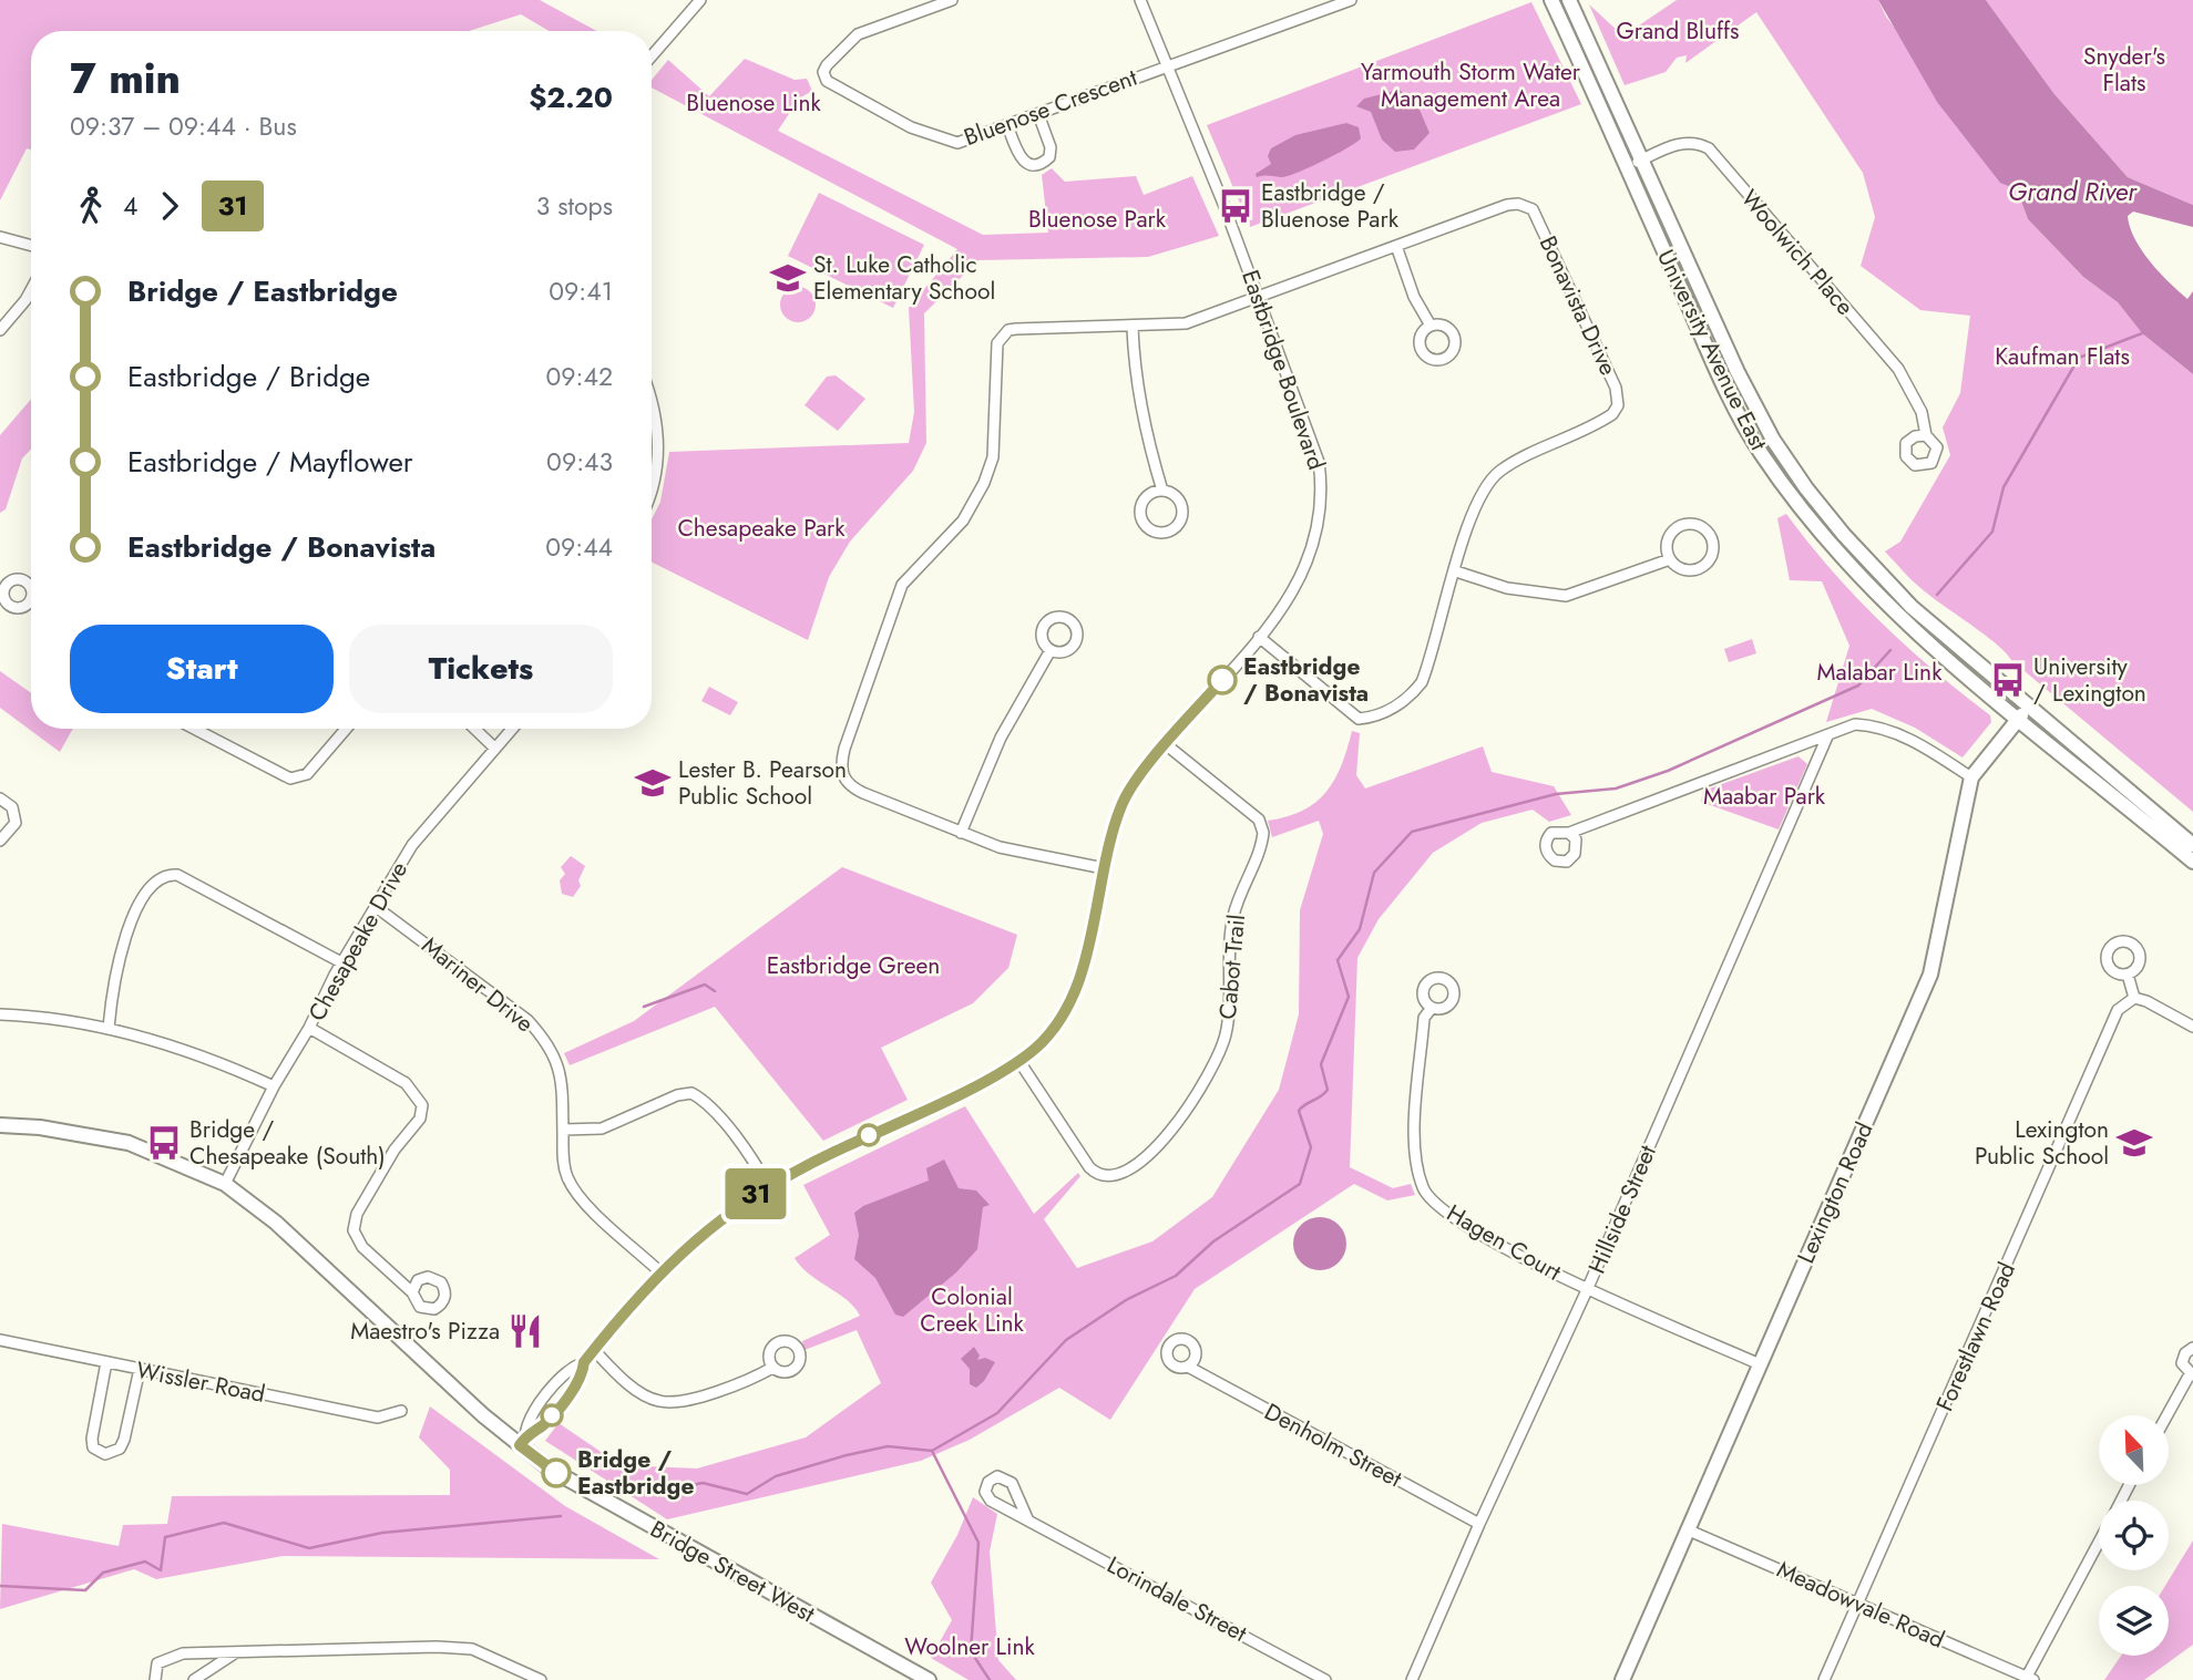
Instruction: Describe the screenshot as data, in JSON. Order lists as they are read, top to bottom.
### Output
{
  "streets": {
    "main road": ["University Avenue East", "Lexington Road", "Bridge Street West"],
    "street": [
      "Bluenose Crescent",
      "Woolwich Place",
      "Bonavista Drive",
      "Eastbridge Boulevard",
      "Chesapeake Drive",
      "Cabot Trail",
      "Mariner Drive",
      "Hillside Street",
      "Hagen Court",
      "Forestlawn Road",
      "Wissler Road",
      "Denholm Street",
      "Lorindale Street",
      "Meadowvale Road"
    ]
  },
  "crossings": [
    ["Bluenose Crescent", "Eastbridge Boulevard"],
    ["Woolwich Place", "University Avenue East"],
    ["Bonavista Drive", "Eastbridge Boulevard"],
    ["University Avenue East", "Lexington Road"],
    ["Eastbridge Boulevard", "Cabot Trail"],
    ["Eastbridge Boulevard", "Mariner Drive"],
    ["Eastbridge Boulevard", "Bridge Street West"],
    ["Chesapeake Drive", "Mariner Drive"],
    ["Chesapeake Drive", "Bridge Street West"],
    ["Lexington Road", "Hagen Court"],
    ["Lexington Road", "Meadowvale Road"],
    ["Hillside Street", "Hagen Court"],
    ["Hillside Street", "Denholm Street"],
    ["Forestlawn Road", "Meadowvale Road"]
  ],
  "water": ["Grand River"],
  "parks": [
    "Grand Bluffs",
    "Snyder's Flats",
    "Yarmouth Storm Water Management Area",
    "Bluenose Link",
    "Bluenose Park",
    "Kaufman Flats",
    "Chesapeake Park",
    "Malabar Link",
    "Maabar Park",
    "Eastbridge Green",
    "Colonial Creek Link",
    "Woolner Link"
  ],
  "places": {
    "bus stop": ["Eastbridge / Bluenose Park", "University / Lexington", "Bridge / Chesapeake (South)"],
    "school or university": ["St. Luke Catholic Elementary School", "Lester B. Pearson Public School", "Lexington Public School"],
    "other": ["Eastbridge / Bonavista", "Bridge / Eastbridge"],
    "restaurant": ["Maestro's Pizza"]
  },
  "lines": ["bus line 31"],
  "north": "top left",
  "page": {
    "on_map": "31",
    "heading": ["7 min", "09:37 – 09:44 · Bus", "$2.20"],
    "legs": ["4", "31", "3 stops"],
    "list": [
      {
        "name": "Bridge / Eastbridge",
        "value": "09:41"
      },
      {
        "name": "Eastbridge / Bridge",
        "value": "09:42"
      },
      {
        "name": "Eastbridge / Mayflower",
        "value": "09:43"
      },
      {
        "name": "Eastbridge / Bonavista",
        "value": "09:44"
      }
    ],
    "buttons": ["Start", "Tickets"]
  }
}
